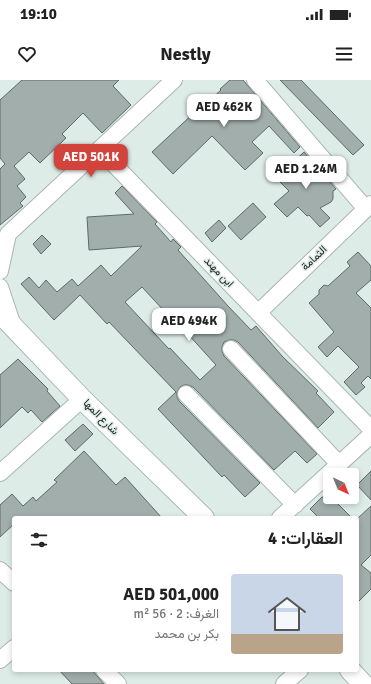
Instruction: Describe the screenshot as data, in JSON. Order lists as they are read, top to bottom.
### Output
{
  "streets": {
    "street": ["الثمامة", "ابن مهند", "شارع المها"]
  },
  "crossings": [
    ["الثمامة", "ابن مهند"]
  ],
  "north": "bottom right",
  "page": {
    "status": "19:10",
    "header": "Nestly",
    "price": [
      "AED 462K",
      "AED 501K",
      "AED 1.24M",
      "AED 494K"
    ],
    "heading": "العقارات: 4",
    "list": [
      {
        "name": "AED 501,000",
        "note": "الغرف: 2 · 56 m² · بكر بن محمد"
      }
    ]
  }
}
